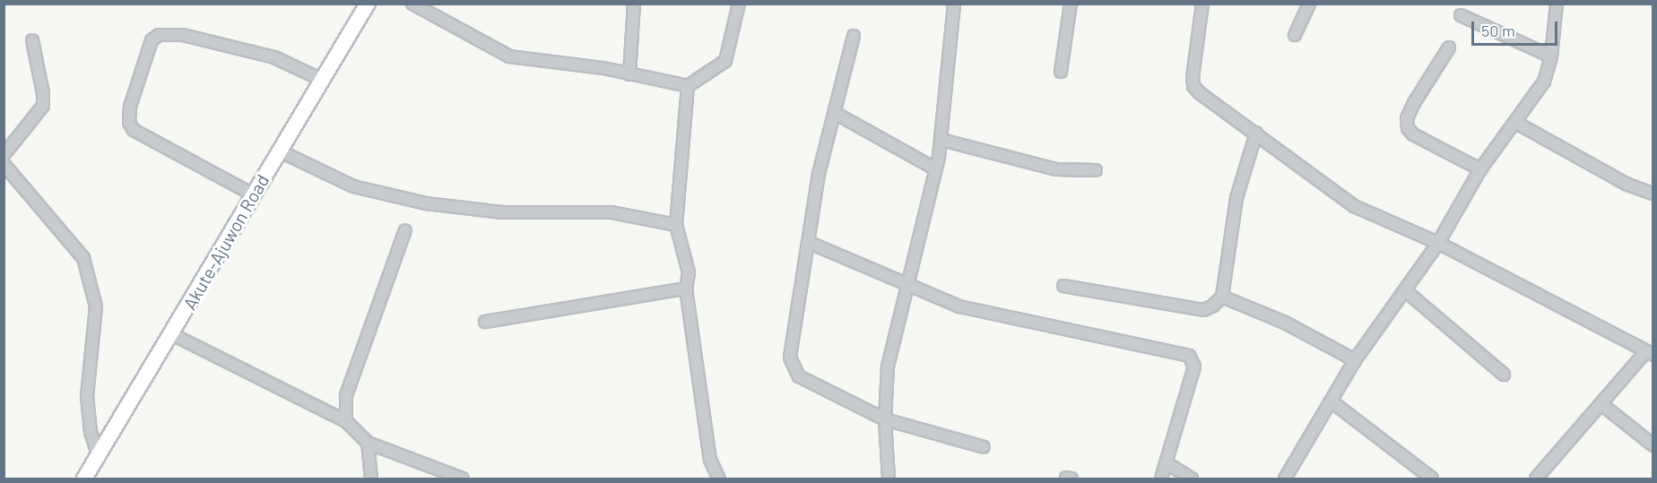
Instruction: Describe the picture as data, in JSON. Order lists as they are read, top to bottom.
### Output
{
  "streets": {
    "main road": ["Akute-Ajuwon Road"]
  },
  "scale_bar": "50 m"
}
